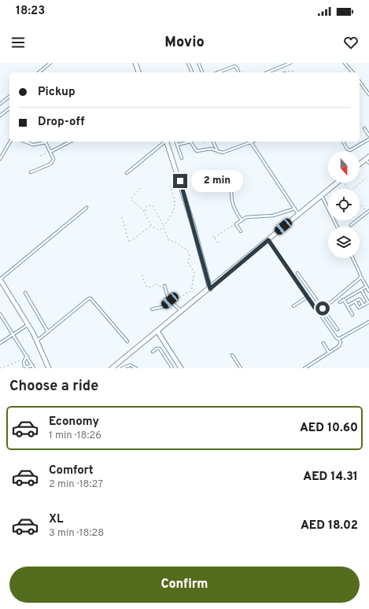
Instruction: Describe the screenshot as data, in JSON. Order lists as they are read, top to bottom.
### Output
{
  "north": "bottom",
  "page": {
    "status": "18:23",
    "header": "Movio",
    "banner": ["Pickup", "Drop-off"],
    "bubble": "2 min",
    "heading": "Choose a ride",
    "list": [
      {
        "name": "Economy",
        "note": "1 min · 18:26",
        "value": "AED 10.60"
      },
      {
        "name": "Comfort",
        "note": "2 min · 18:27",
        "value": "AED 14.31"
      },
      {
        "name": "XL",
        "note": "3 min · 18:28",
        "value": "AED 18.02"
      }
    ],
    "buttons": "Confirm"
  }
}
